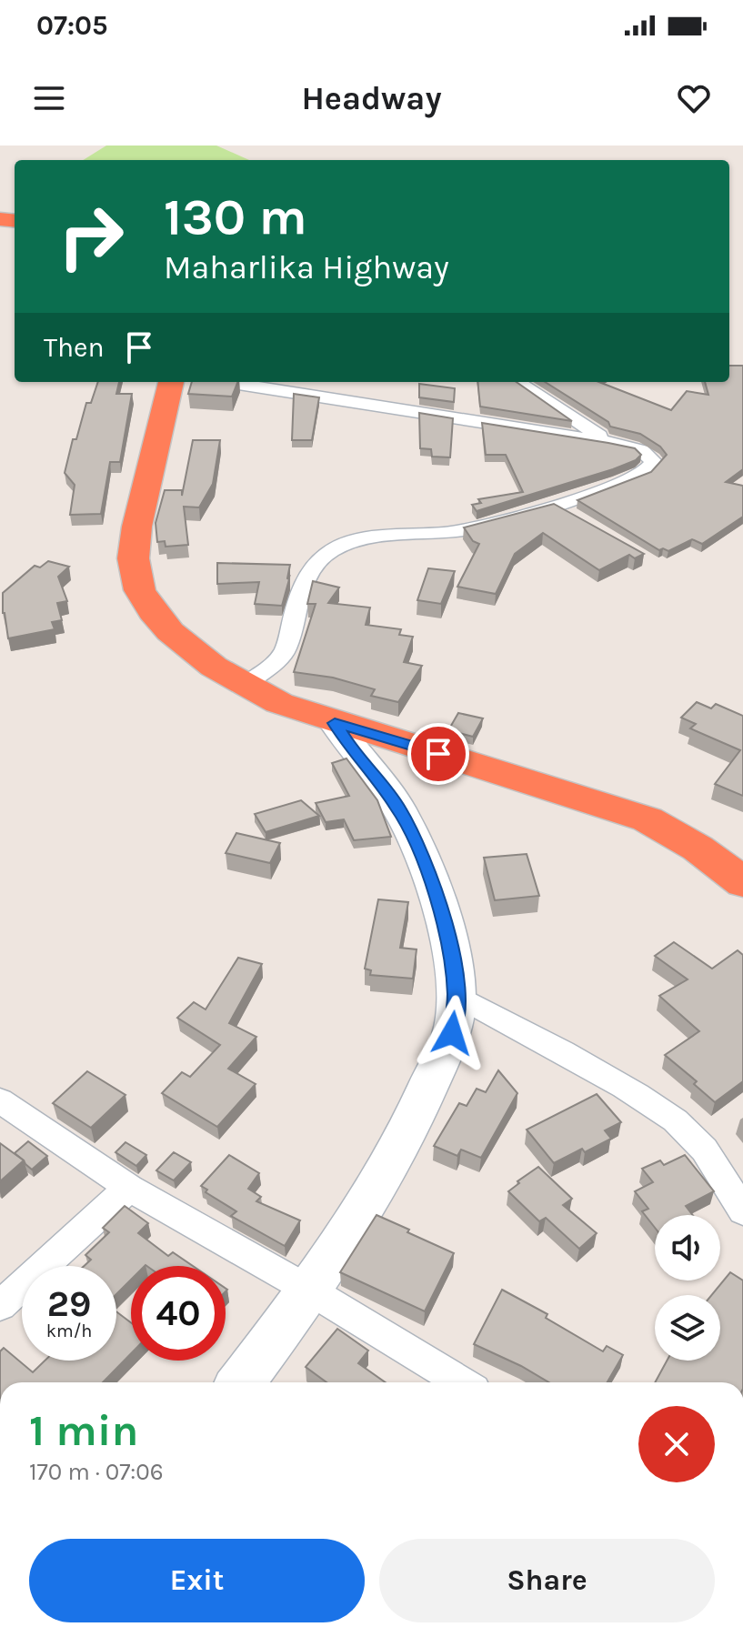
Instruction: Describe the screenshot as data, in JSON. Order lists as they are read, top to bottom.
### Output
{
  "page": {
    "status": "07:05",
    "header": "Headway",
    "turn": ["130 m", "Maharlika Highway"],
    "then": "Then",
    "speed": "29 km/h",
    "limit": "40",
    "heading": ["1 min", "170 m · 07:06"],
    "buttons": ["Exit", "Share"]
  }
}
